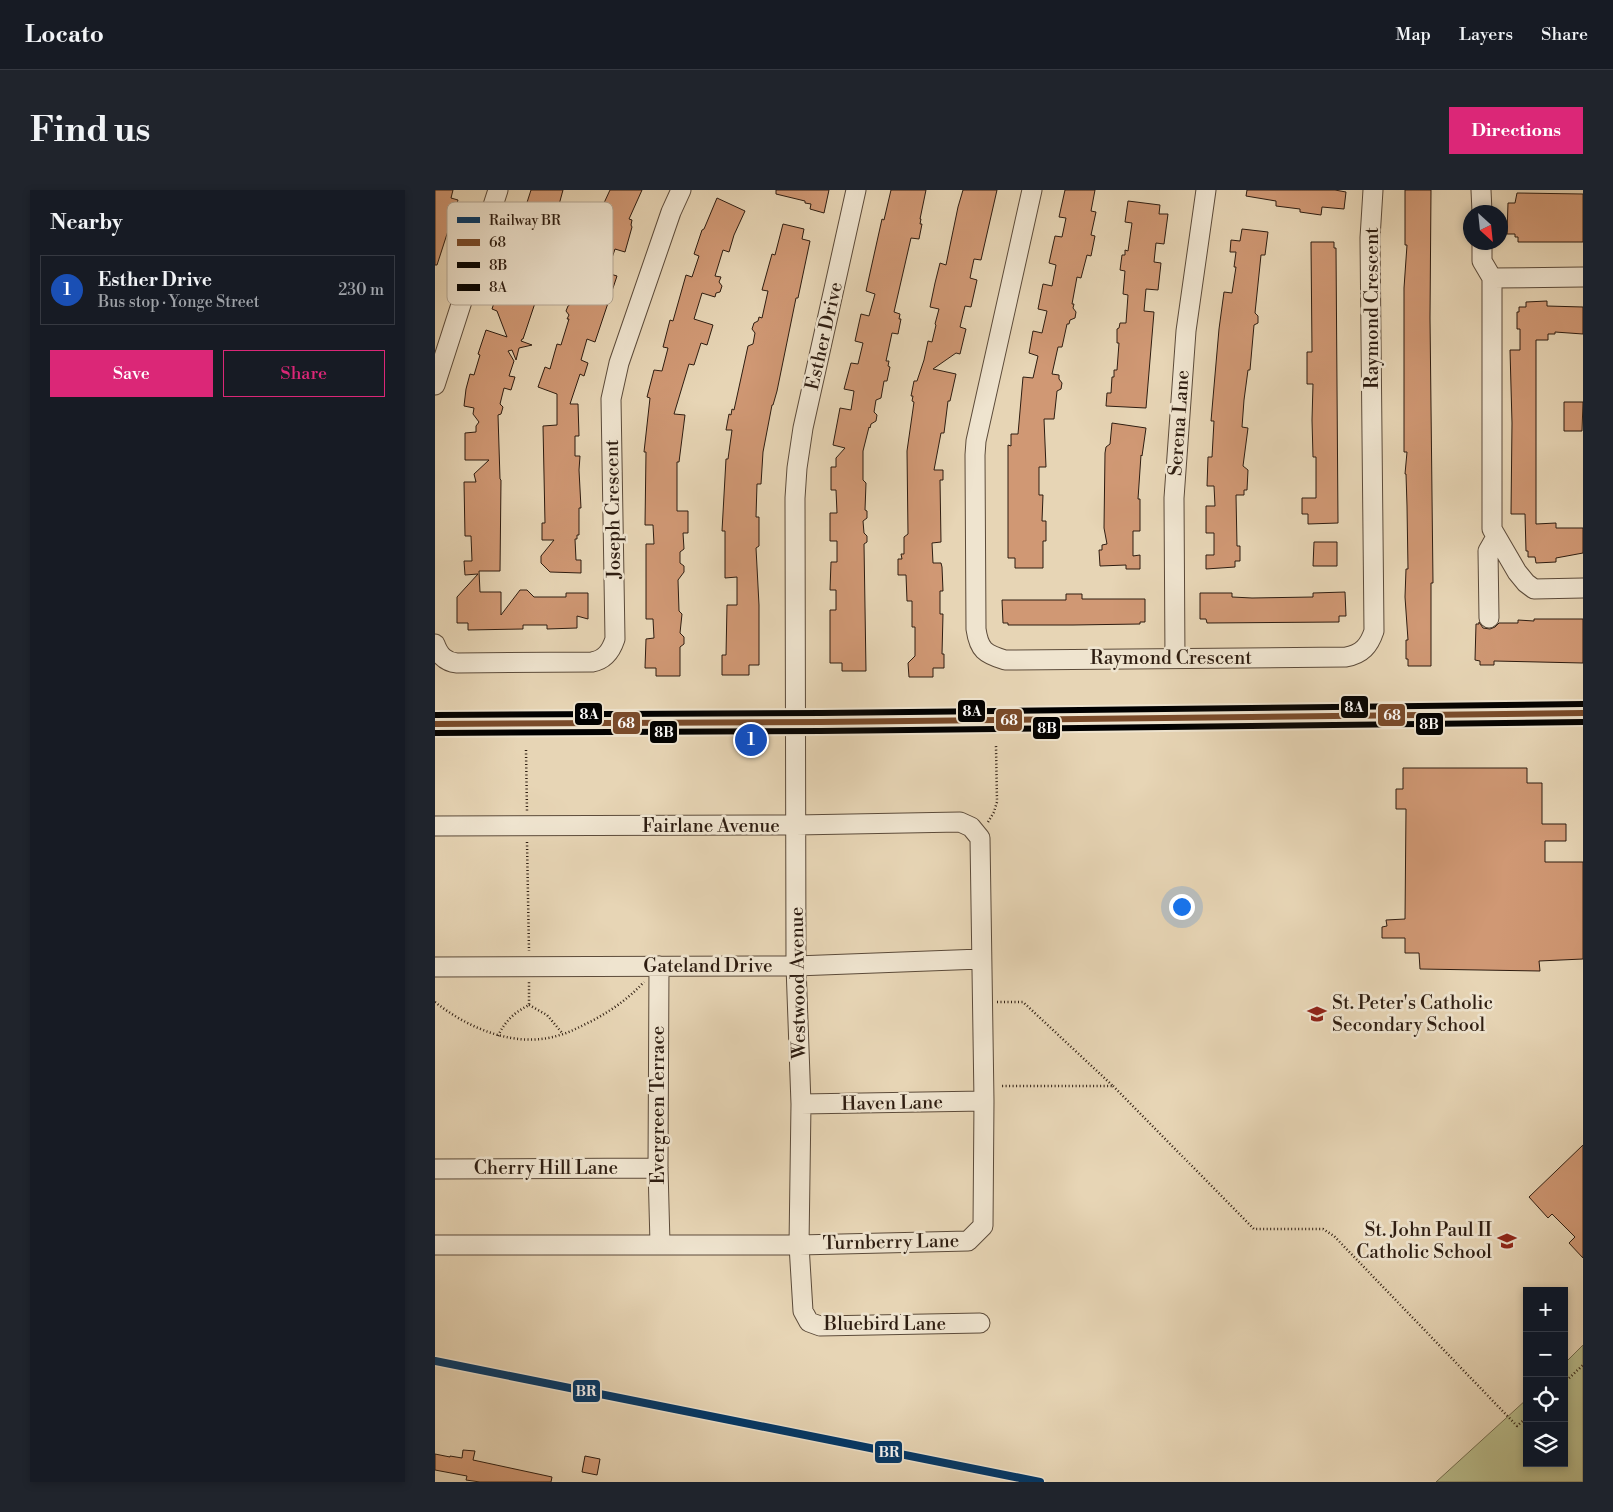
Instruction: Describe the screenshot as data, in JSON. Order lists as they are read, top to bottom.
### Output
{
  "streets": {
    "street": [
      "Raymond Crescent",
      "Esther Drive",
      "Serena Lane",
      "Joseph Crescent",
      "Fairlane Avenue",
      "Gateland Drive",
      "Westwood Avenue",
      "Haven Lane",
      "Evergreen Terrace",
      "Cherry Hill Lane",
      "Turnberry Lane",
      "Bluebird Lane"
    ]
  },
  "crossings": [
    ["Raymond Crescent", "Serena Lane"],
    ["Esther Drive", "Westwood Avenue"],
    ["Fairlane Avenue", "Westwood Avenue"],
    ["Fairlane Avenue", "Turnberry Lane"],
    ["Gateland Drive", "Westwood Avenue"],
    ["Gateland Drive", "Evergreen Terrace"],
    ["Gateland Drive", "Turnberry Lane"],
    ["Westwood Avenue", "Haven Lane"],
    ["Westwood Avenue", "Turnberry Lane"],
    ["Westwood Avenue", "Bluebird Lane"],
    ["Haven Lane", "Turnberry Lane"],
    ["Evergreen Terrace", "Cherry Hill Lane"],
    ["Evergreen Terrace", "Turnberry Lane"],
    ["Turnberry Lane", "Bluebird Lane"]
  ],
  "places": {
    "school or university": ["St. Peter's Catholic Secondary School", "St. John Paul II Catholic School"]
  },
  "lines": [
    "transit line 8A",
    "transit line 68",
    "transit line 8B",
    "rail line BR"
  ],
  "legend": [
    "Railway BR",
    "68",
    "8B",
    "8A"
  ],
  "north": "bottom right",
  "page": {
    "header": "Locato",
    "nav": ["Map", "Layers", "Share"],
    "buttons": [
      "Directions",
      ["Save", "Share"]
    ],
    "title": "Find us",
    "heading": "Nearby",
    "list": [
      {
        "mark": "1",
        "name": "Esther Drive",
        "note": "Bus stop · Yonge Street",
        "value": "230 m"
      }
    ],
    "pins": "1",
    "map_buttons": ["+", "−"]
  }
}
